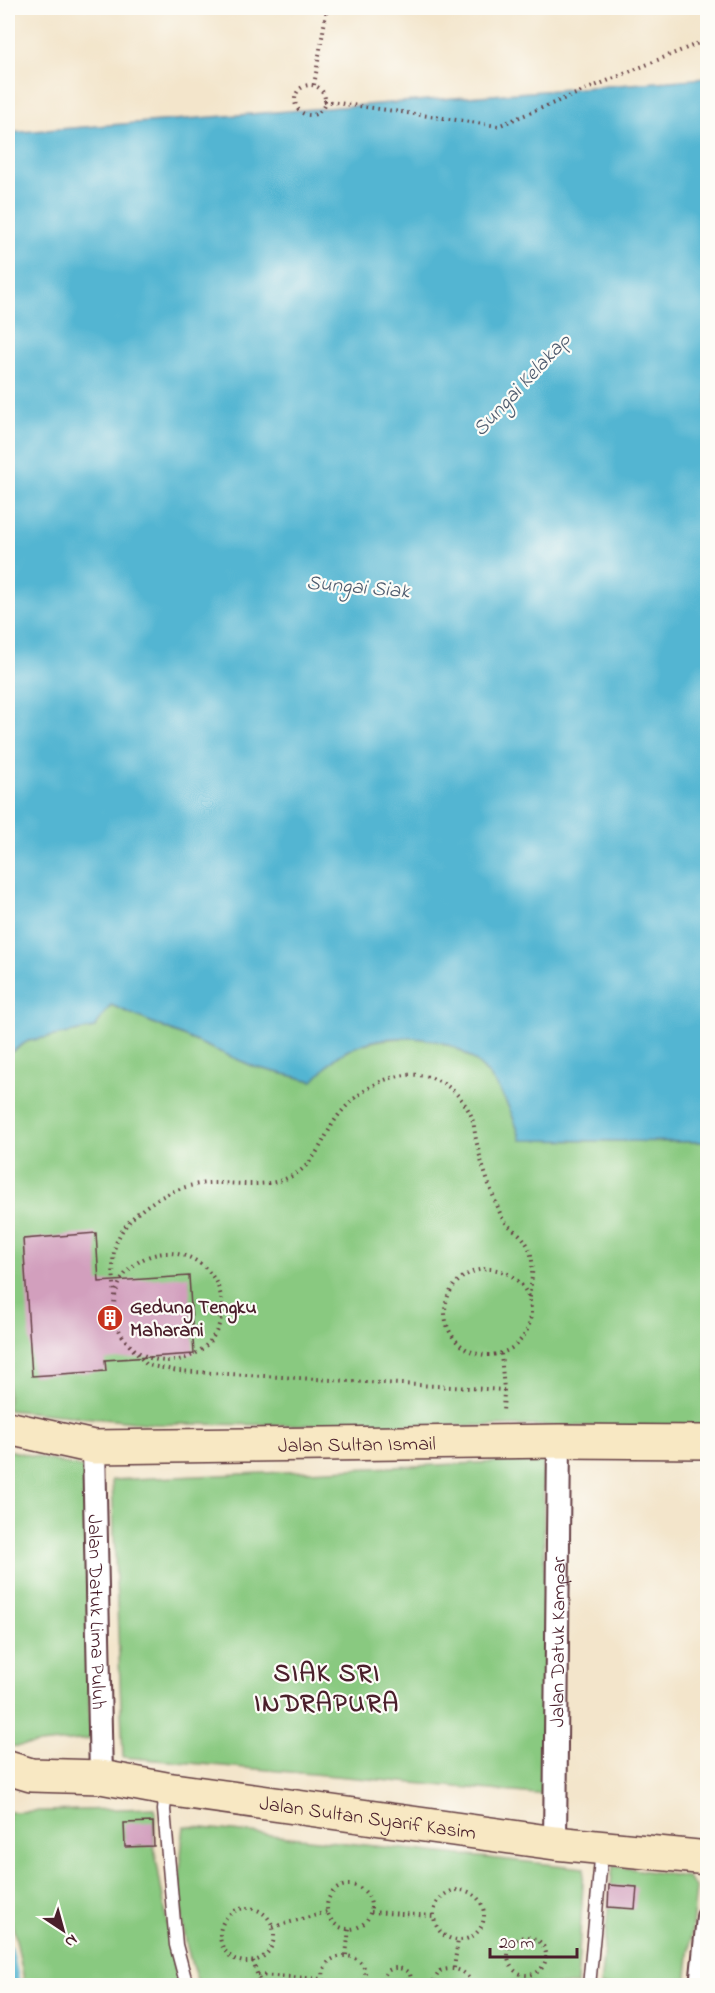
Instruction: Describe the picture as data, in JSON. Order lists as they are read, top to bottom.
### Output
{
  "streets": {
    "street": [
      "Jalan Sultan Ismail",
      "Jalan Datuk Lima Puluh",
      "Jalan Datuk Kampar",
      "Jalan Sultan Syarif Kasim"
    ]
  },
  "crossings": [
    ["Jalan Sultan Ismail", "Jalan Datuk Lima Puluh"],
    ["Jalan Sultan Ismail", "Jalan Datuk Kampar"],
    ["Jalan Datuk Lima Puluh", "Jalan Sultan Syarif Kasim"],
    ["Jalan Datuk Kampar", "Jalan Sultan Syarif Kasim"]
  ],
  "districts": ["SIAK SRI INDRAPURA"],
  "water": ["Sungai Kelakap", "Sungai Siak"],
  "places": {
    "building": ["Gedung Tengku Maharani"]
  },
  "scale_bar": "20 m",
  "north": "bottom right"
}
